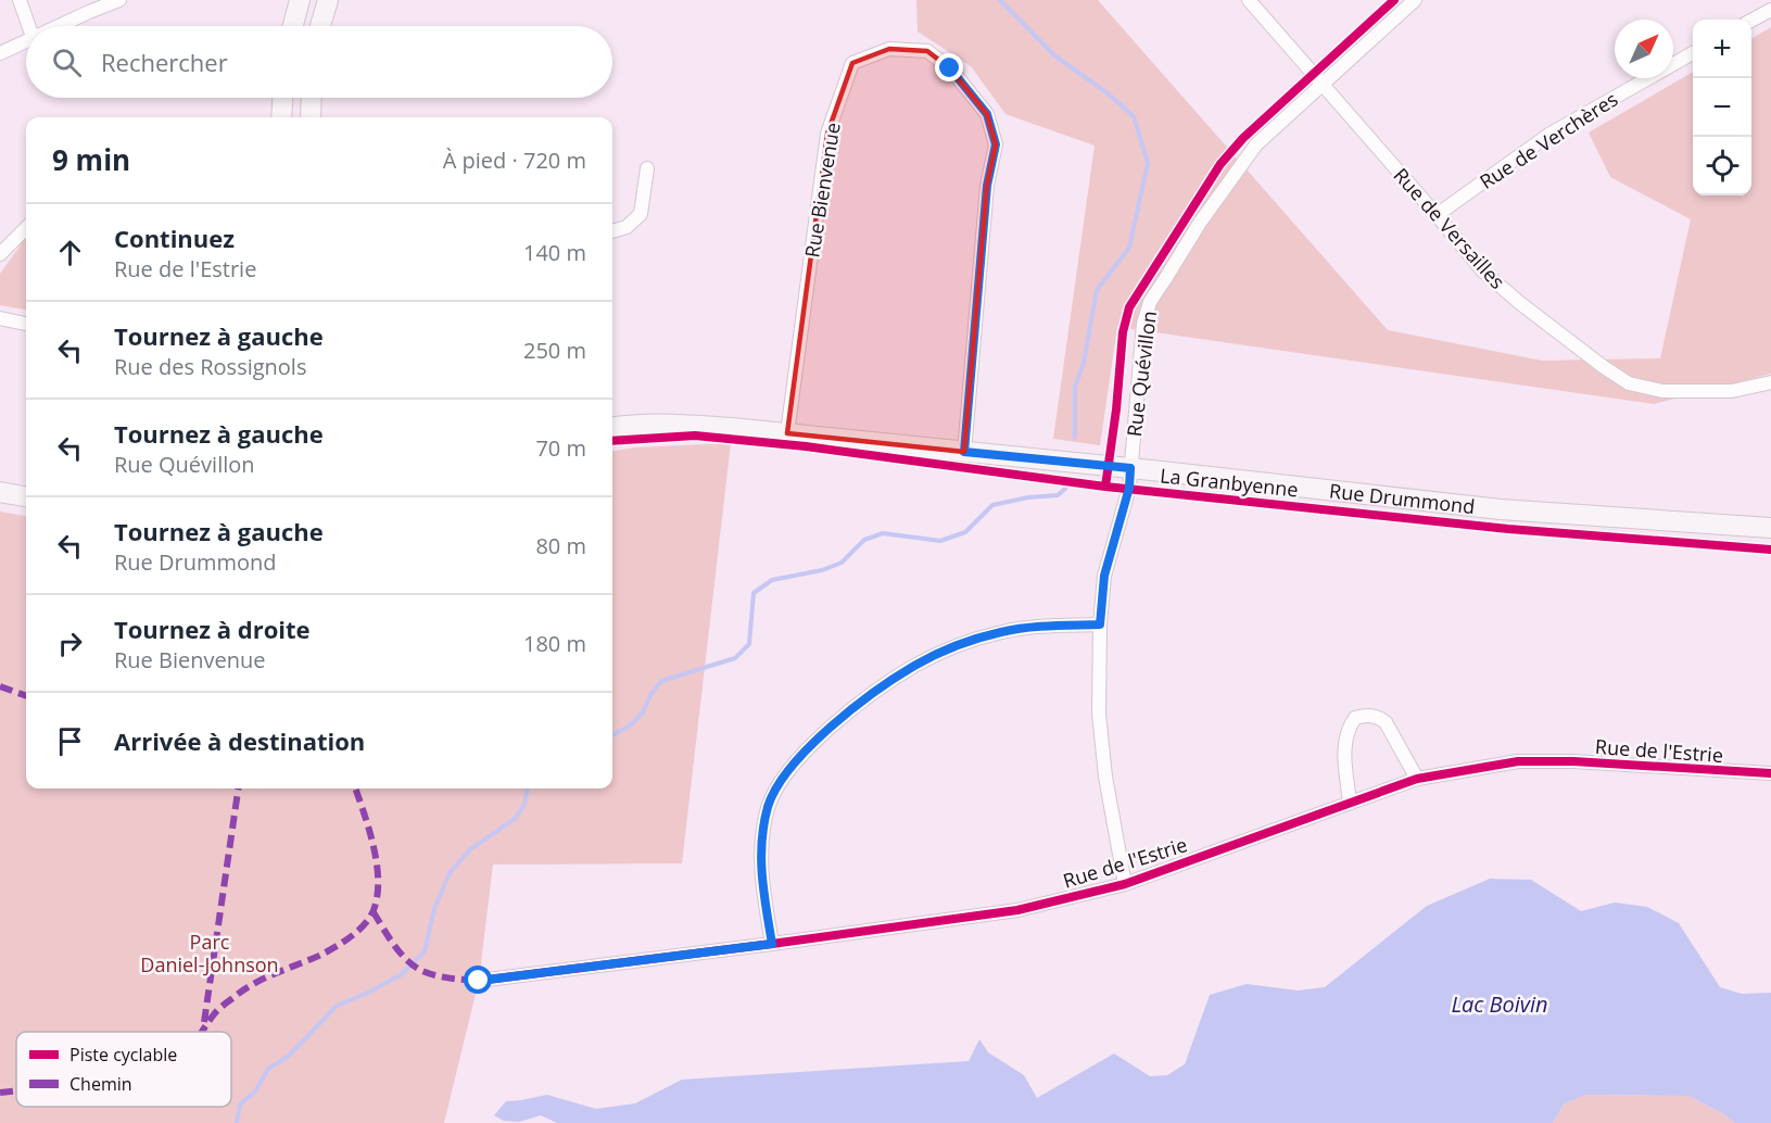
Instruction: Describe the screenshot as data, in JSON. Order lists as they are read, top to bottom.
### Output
{
  "streets": {
    "street": [
      "Rue de Verchères",
      "Rue Bienvenue",
      "Rue de Versailles",
      "Rue Quévillon",
      "Rue Drummond",
      "Rue de l'Estrie"
    ],
    "cycle path": ["La Granbyenne"]
  },
  "crossings": [
    ["Rue de Verchères", "Rue de Versailles"],
    ["Rue Bienvenue", "Rue Drummond"],
    ["Rue de Versailles", "Rue Quévillon"],
    ["Rue Quévillon", "Rue Drummond"],
    ["Rue Quévillon", "Rue de l'Estrie"]
  ],
  "water": ["Lac Boivin"],
  "parks": ["Parc Daniel-Johnson"],
  "legend": ["Piste cyclable", "Chemin"],
  "north": "top right",
  "page": {
    "map_buttons": ["+", "−"],
    "search": "Rechercher",
    "heading": ["9 min", "À pied · 720 m"],
    "list": [
      ["Continuez", "Rue de l'Estrie", "140 m"],
      ["Tournez à gauche", "Rue des Rossignols", "250 m"],
      ["Tournez à gauche", "Rue Quévillon", "70 m"],
      ["Tournez à gauche", "Rue Drummond", "80 m"],
      ["Tournez à droite", "Rue Bienvenue", "180 m"],
      "Arrivée à destination"
    ]
  }
}
